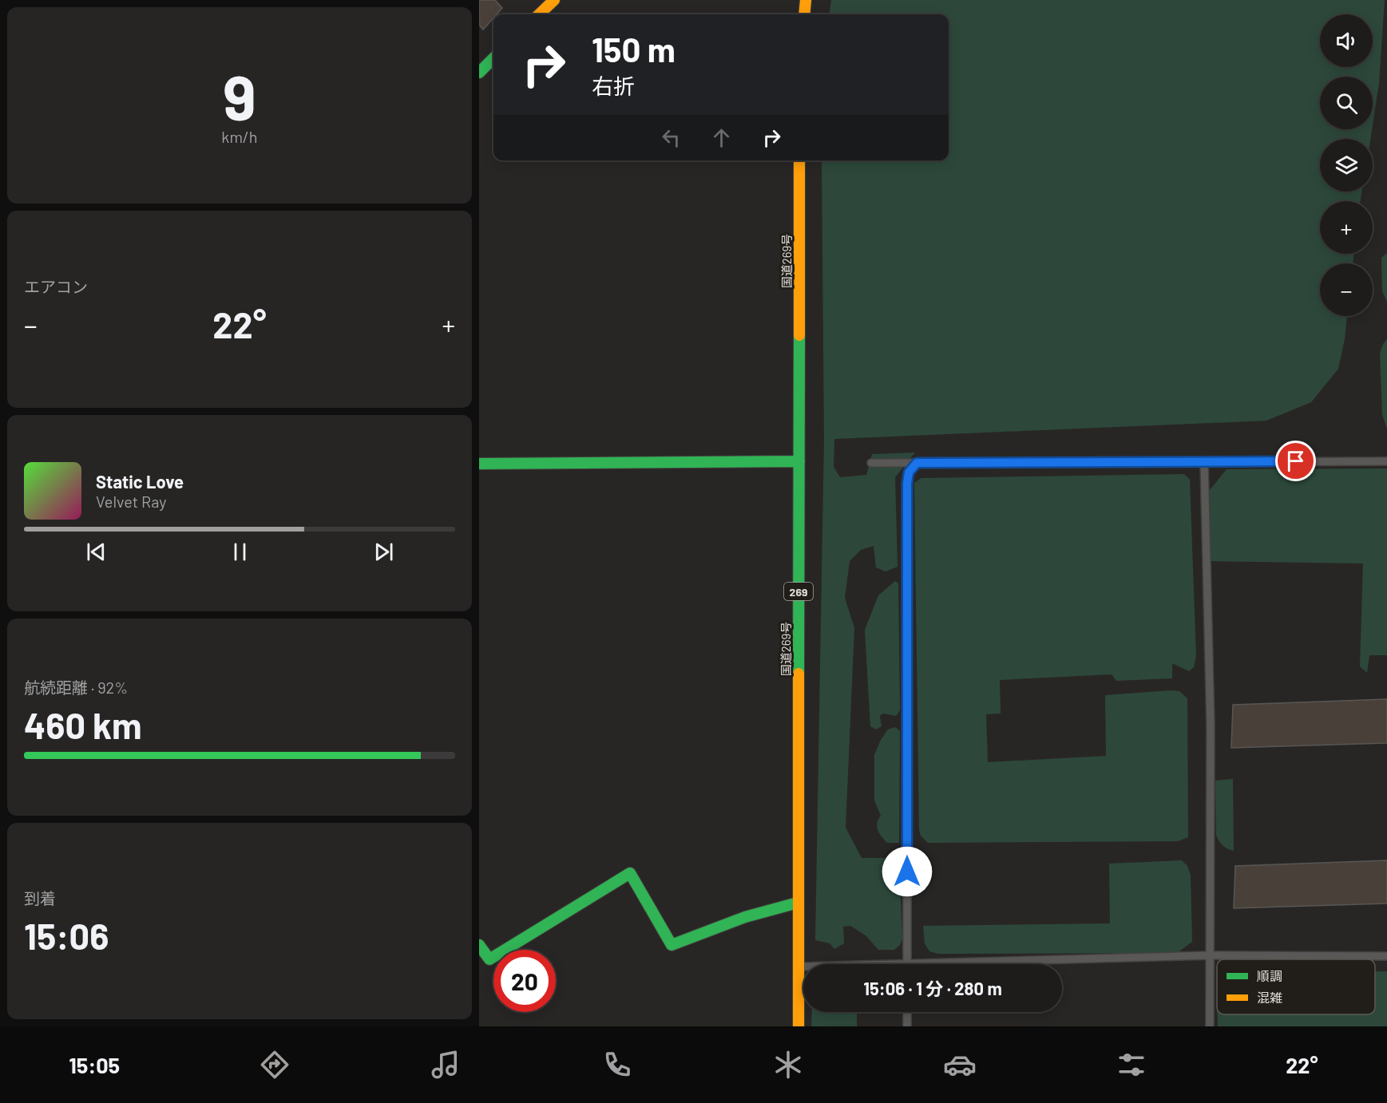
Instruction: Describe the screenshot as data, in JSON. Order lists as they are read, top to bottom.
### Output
{
  "streets": {
    "main road": ["国道269号", "269"]
  },
  "legend": ["順調", "混雑"],
  "page": {
    "tile": [
      ["9", "km/h"],
      "エアコン",
      ["航続距離 · 92%", "460 km"],
      ["到着", "15:06"]
    ],
    "map_buttons": ["+", "−"],
    "turn": ["150 m", "右折"],
    "heat": ["−", "22°", "+"],
    "song": ["Static Love", "Velvet Ray"],
    "limit": "20",
    "trip": "15:06 · 1 分 · 280 m",
    "tabs": ["15:05", "22°"]
  }
}
